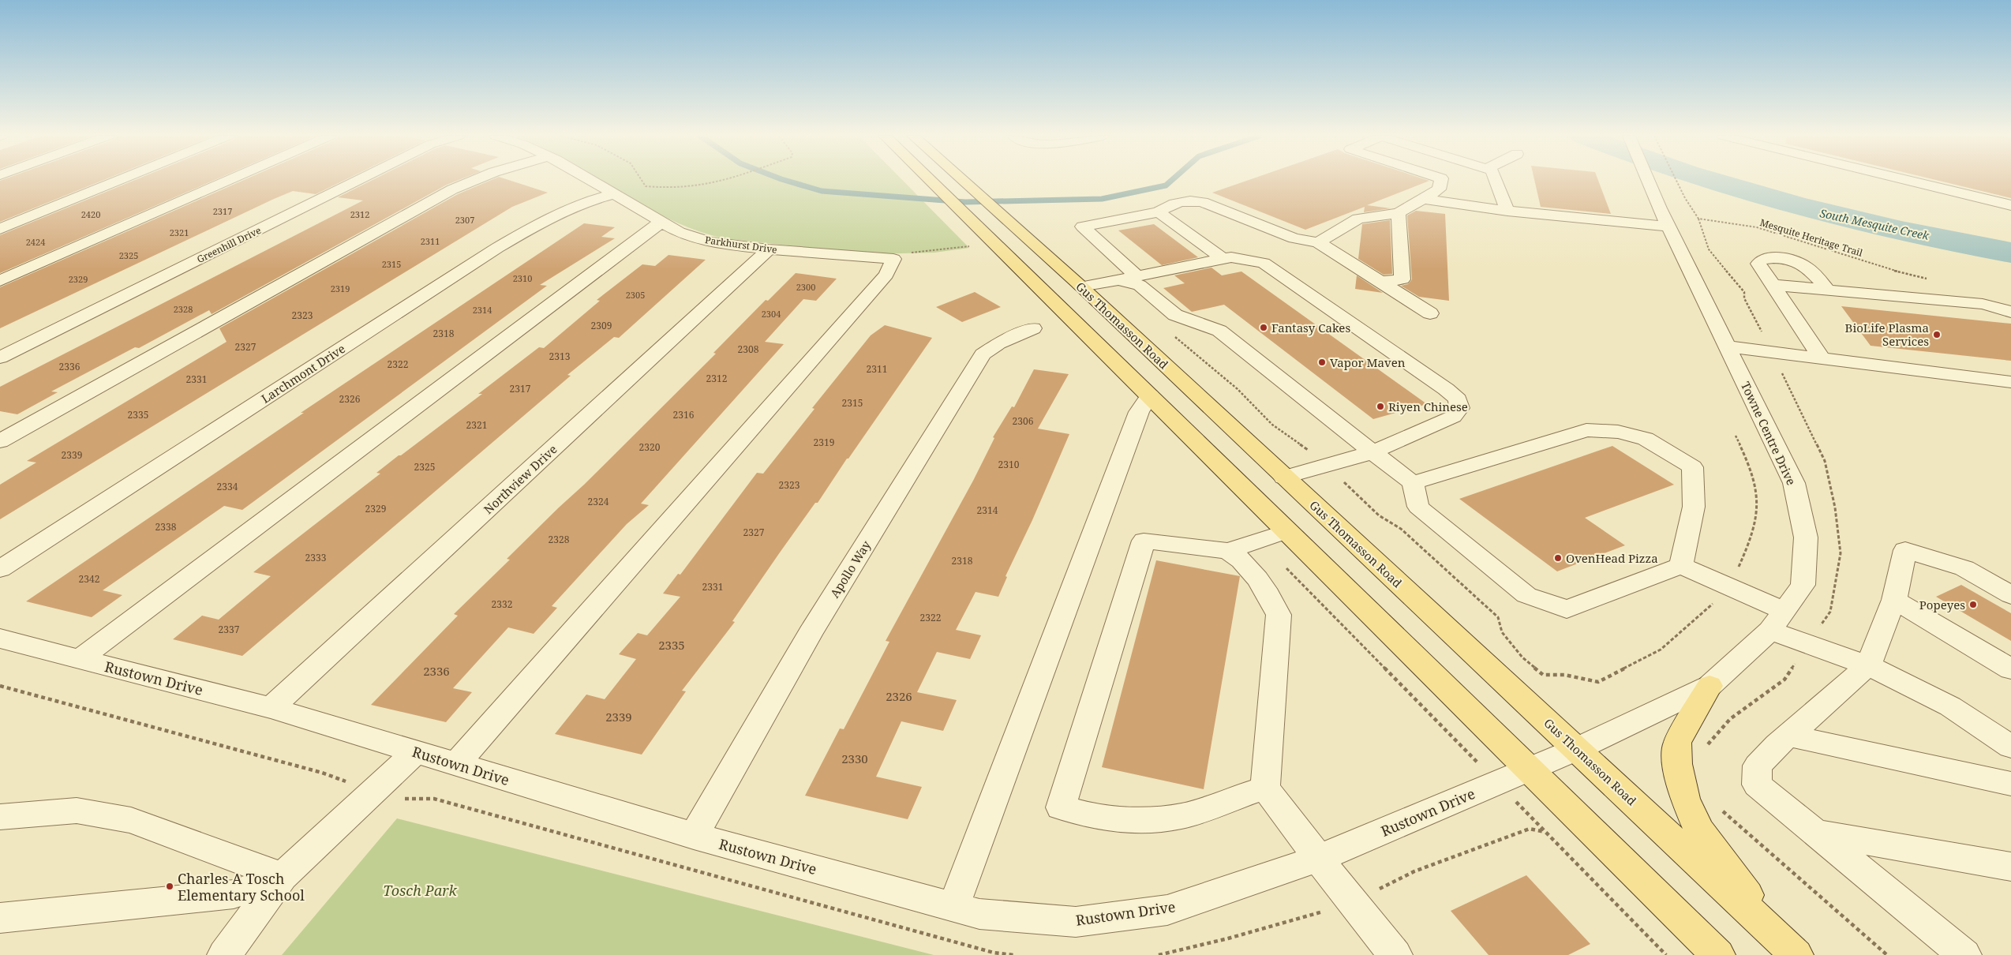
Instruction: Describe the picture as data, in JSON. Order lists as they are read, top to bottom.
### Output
{
  "streets": {
    "main road": ["Gus Thomasson Road"],
    "street": [
      "Greenhill Drive",
      "Parkhurst Drive",
      "Larchmont Drive",
      "Towne Centre Drive",
      "Northview Drive",
      "Apollo Way",
      "Rustown Drive"
    ],
    "path": ["Mesquite Heritage Trail"]
  },
  "crossings": [
    ["Parkhurst Drive", "Larchmont Drive"],
    ["Parkhurst Drive", "Northview Drive"],
    ["Gus Thomasson Road", "Towne Centre Drive"],
    ["Towne Centre Drive", "Rustown Drive"],
    ["Northview Drive", "Rustown Drive"],
    ["Apollo Way", "Rustown Drive"]
  ],
  "water": ["South Mesquite Creek"],
  "parks": ["Tosch Park"],
  "places": [
    "Fantasy Cakes",
    "BioLife Plasma Services",
    "Vapor Maven",
    "Riyen Chinese",
    "OvenHead Pizza",
    "Popeyes",
    "Charles A Tosch Elementary School"
  ],
  "house_numbers": [
    "2317",
    "2420",
    "2312",
    "2307",
    "2321",
    "2311",
    "2424",
    "2325",
    "2315",
    "2310",
    "2329",
    "2300",
    "2319",
    "2305",
    "2328",
    "2314",
    "2304",
    "2323",
    "2309",
    "2318",
    "2327",
    "2308",
    "2313",
    "2322",
    "2336",
    "2311",
    "2312",
    "2331",
    "2317",
    "2326",
    "2315",
    "2335",
    "2316",
    "2306",
    "2321",
    "2319",
    "2320",
    "2339",
    "2310",
    "2325",
    "2323",
    "2334",
    "2324",
    "2329",
    "2314",
    "2338",
    "2327",
    "2328",
    "2333",
    "2318",
    "2342",
    "2331",
    "2332",
    "2322",
    "2337",
    "2335",
    "2336",
    "2326",
    "2339",
    "2330"
  ]
}
